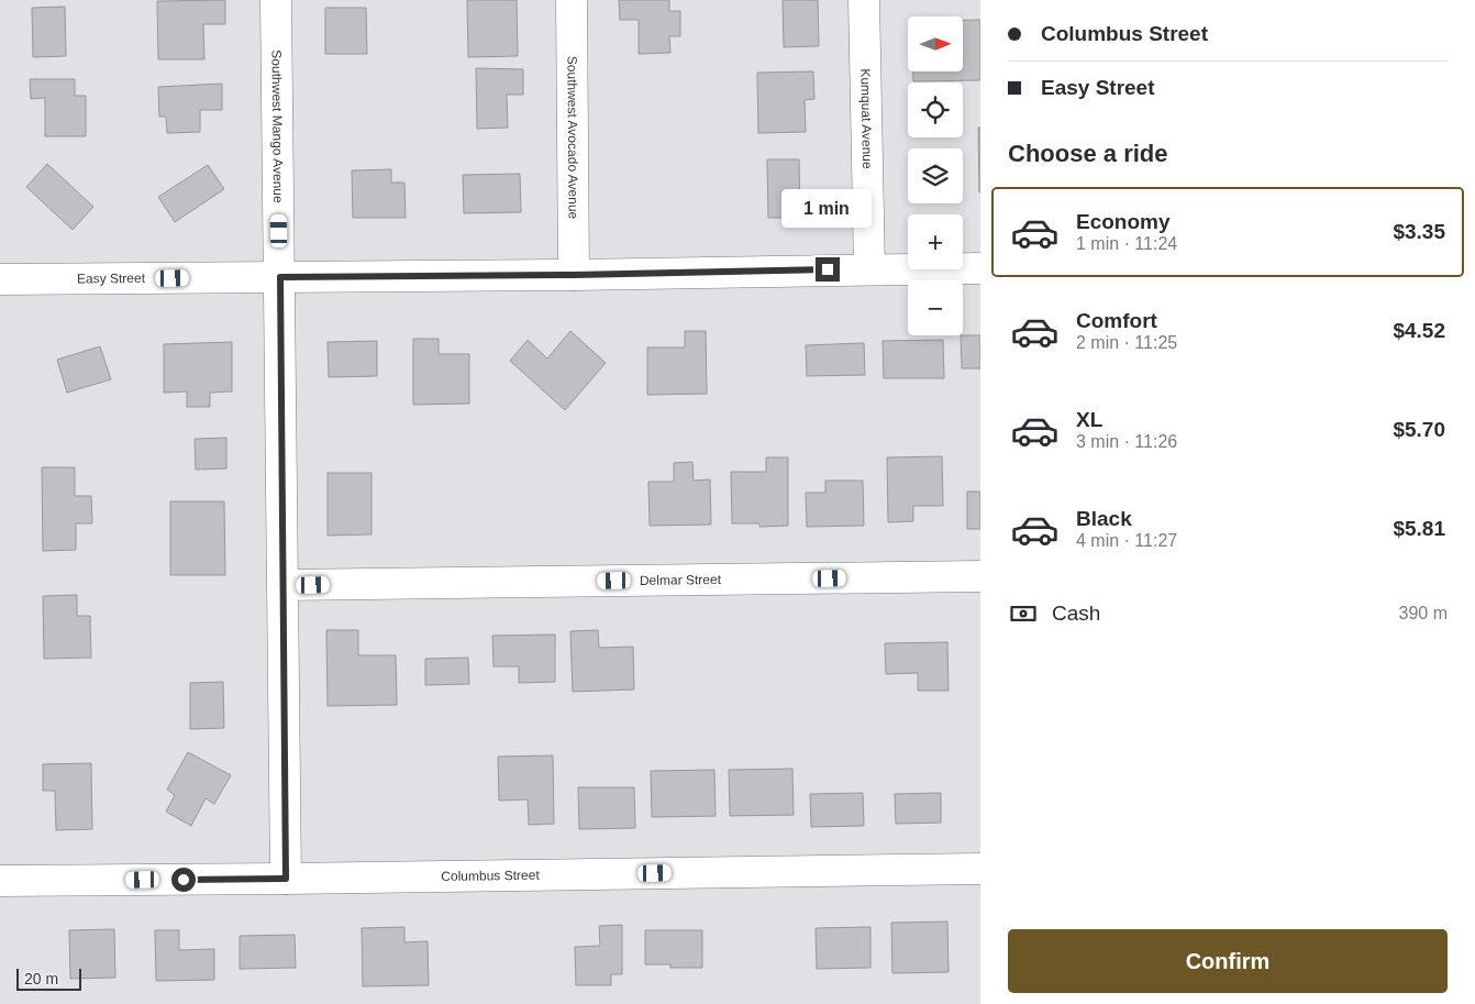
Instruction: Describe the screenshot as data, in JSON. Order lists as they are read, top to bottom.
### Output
{
  "streets": {
    "street": [
      "Kumquat Avenue",
      "Southwest Mango Avenue",
      "Southwest Avocado Avenue",
      "Easy Street",
      "Delmar Street",
      "Columbus Street"
    ]
  },
  "crossings": [
    ["Kumquat Avenue", "Easy Street"],
    ["Southwest Mango Avenue", "Easy Street"],
    ["Southwest Mango Avenue", "Delmar Street"],
    ["Southwest Mango Avenue", "Columbus Street"],
    ["Southwest Avocado Avenue", "Easy Street"]
  ],
  "scale_bar": "20 m",
  "north": "right",
  "page": {
    "banner": ["Columbus Street", "Easy Street"],
    "map_buttons": ["+", "−"],
    "heading": "Choose a ride",
    "list": [
      {
        "name": "Economy",
        "note": "1 min · 11:24",
        "value": "$3.35"
      },
      {
        "name": "Comfort",
        "note": "2 min · 11:25",
        "value": "$4.52"
      },
      {
        "name": "XL",
        "note": "3 min · 11:26",
        "value": "$5.70"
      },
      {
        "name": "Black",
        "note": "4 min · 11:27",
        "value": "$5.81"
      }
    ],
    "bubble": "1 min",
    "pay": ["Cash", "390 m"],
    "buttons": "Confirm",
    "scale": "20 m"
  }
}
